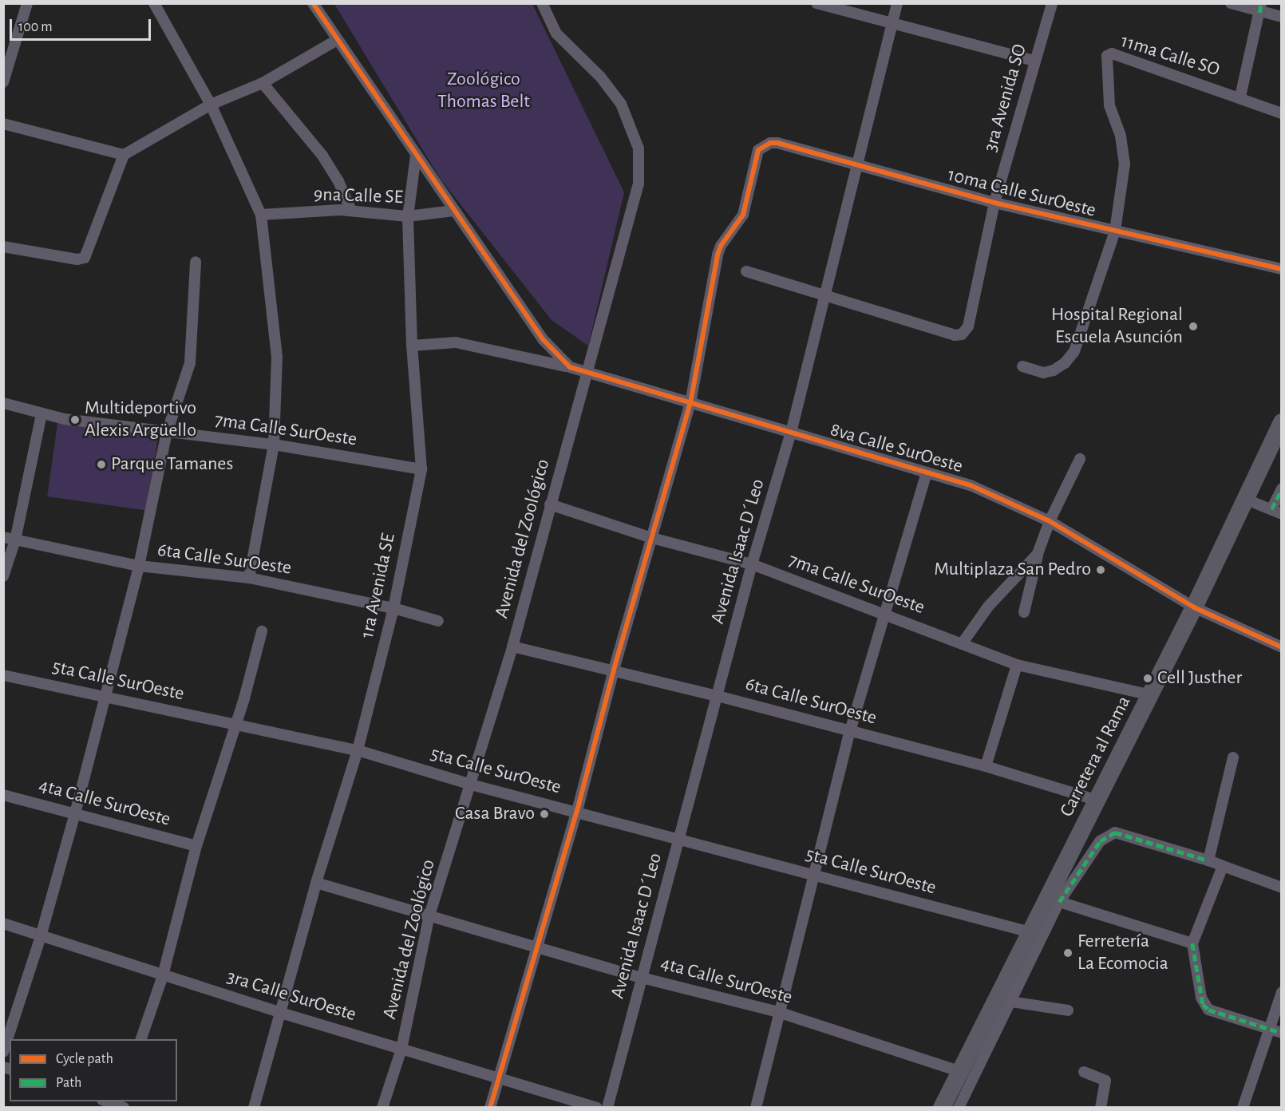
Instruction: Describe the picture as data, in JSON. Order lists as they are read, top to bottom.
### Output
{
  "streets": {
    "highway": ["Carretera al Rama"],
    "street": [
      "11ma Calle SO",
      "3ra Avenida SO",
      "10ma Calle SurOeste",
      "9na Calle SE",
      "7ma Calle SurOeste",
      "8va Calle SurOeste",
      "Avenida del Zoológico",
      "Avenida Isaac D´Leo",
      "6ta Calle SurOeste",
      "1ra Avenida SE",
      "5ta Calle SurOeste",
      "4ta Calle SurOeste",
      "3ra Calle SurOeste"
    ]
  },
  "crossings": [
    ["11ma Calle SO", "10ma Calle SurOeste"],
    ["3ra Avenida SO", "10ma Calle SurOeste"],
    ["3ra Avenida SO", "Avenida Isaac D´Leo"],
    ["10ma Calle SurOeste", "8va Calle SurOeste"],
    ["10ma Calle SurOeste", "Avenida Isaac D´Leo"],
    ["9na Calle SE", "1ra Avenida SE"],
    ["7ma Calle SurOeste", "Avenida del Zoológico"],
    ["7ma Calle SurOeste", "Avenida Isaac D´Leo"],
    ["7ma Calle SurOeste", "1ra Avenida SE"],
    ["7ma Calle SurOeste", "Carretera al Rama"],
    ["8va Calle SurOeste", "Avenida del Zoológico"],
    ["8va Calle SurOeste", "Avenida Isaac D´Leo"],
    ["8va Calle SurOeste", "1ra Avenida SE"],
    ["8va Calle SurOeste", "Carretera al Rama"],
    ["Avenida del Zoológico", "6ta Calle SurOeste"],
    ["Avenida del Zoológico", "5ta Calle SurOeste"],
    ["Avenida del Zoológico", "4ta Calle SurOeste"],
    ["Avenida del Zoológico", "3ra Calle SurOeste"],
    ["Avenida Isaac D´Leo", "6ta Calle SurOeste"],
    ["Avenida Isaac D´Leo", "5ta Calle SurOeste"],
    ["Avenida Isaac D´Leo", "4ta Calle SurOeste"],
    ["6ta Calle SurOeste", "1ra Avenida SE"],
    ["6ta Calle SurOeste", "Carretera al Rama"],
    ["1ra Avenida SE", "5ta Calle SurOeste"],
    ["1ra Avenida SE", "4ta Calle SurOeste"],
    ["1ra Avenida SE", "3ra Calle SurOeste"],
    ["5ta Calle SurOeste", "Carretera al Rama"],
    ["Carretera al Rama", "4ta Calle SurOeste"]
  ],
  "parks": ["Zoológico Thomas Belt"],
  "places": [
    "Hospital Regional Escuela Asunción",
    "Multideportivo Alexis Argüello",
    "Parque Tamanes",
    "Multiplaza San Pedro",
    "Cell Justher",
    "Casa Bravo",
    "Ferretería La Ecomocia"
  ],
  "legend": ["Cycle path", "Path"],
  "scale_bar": "100 m"
}
